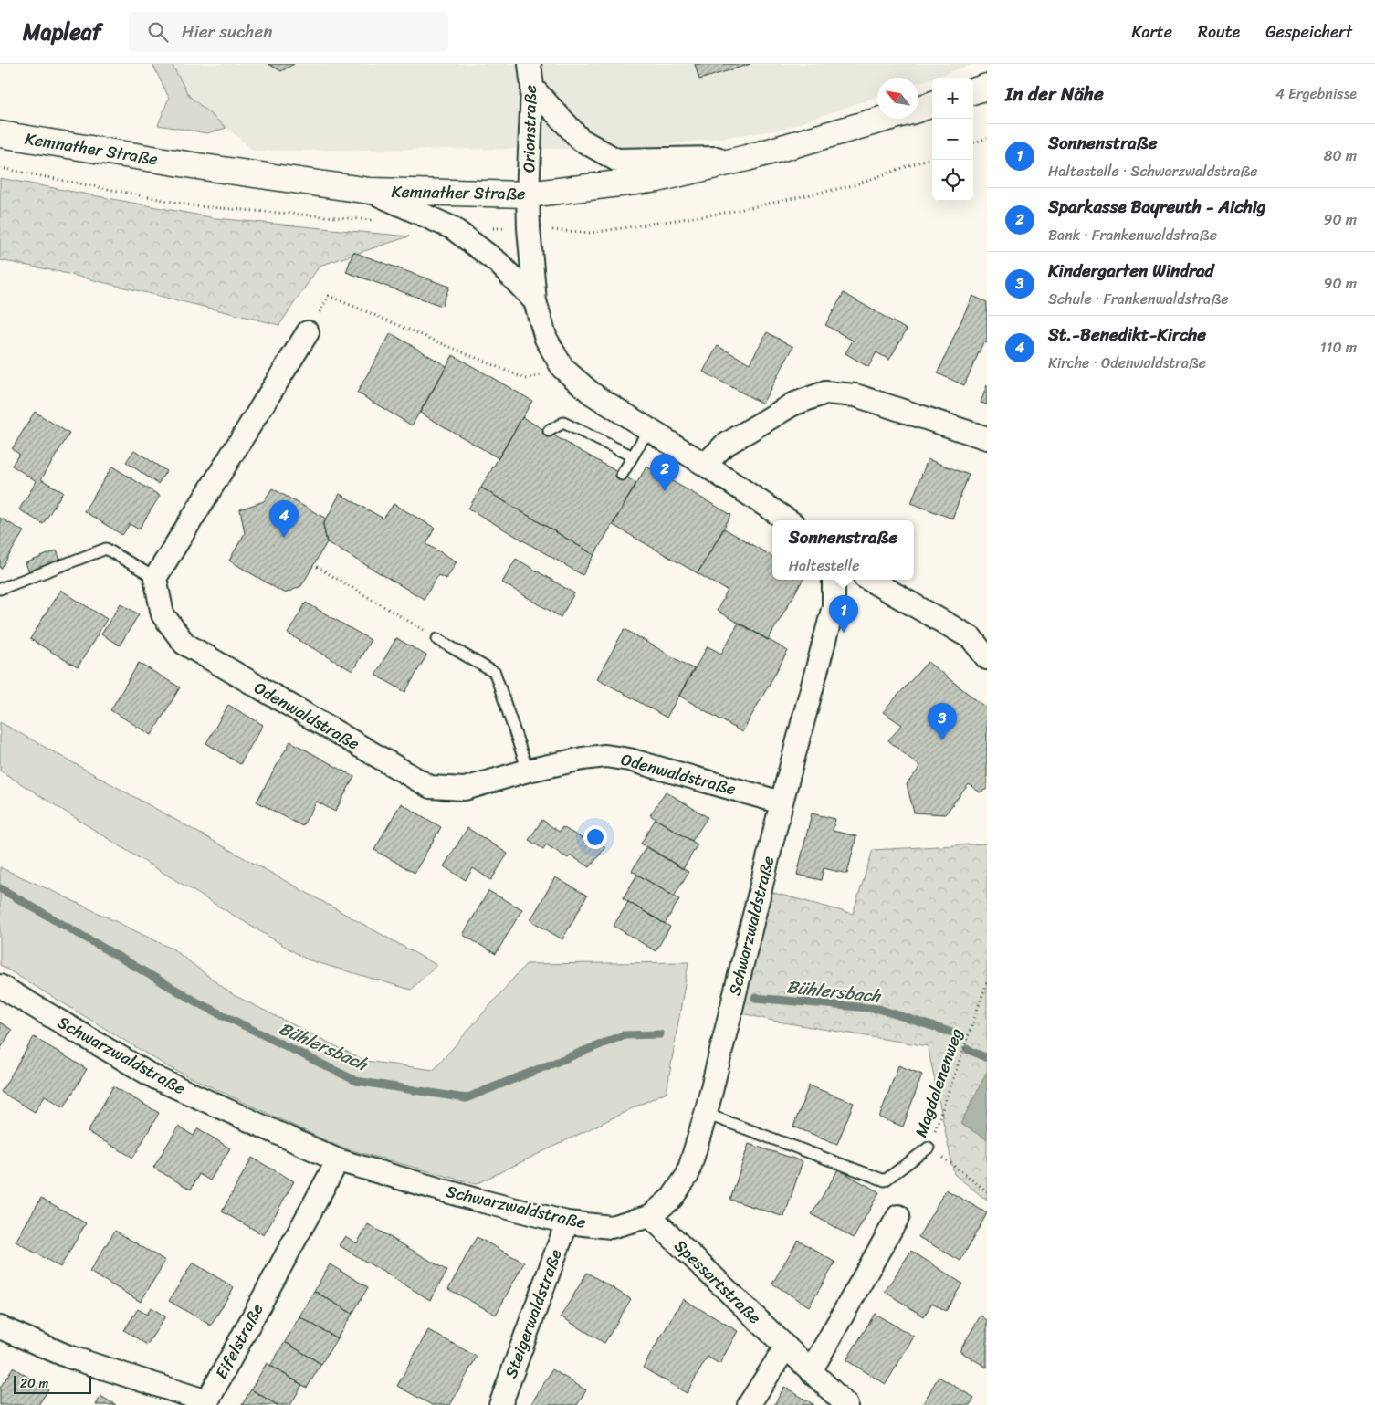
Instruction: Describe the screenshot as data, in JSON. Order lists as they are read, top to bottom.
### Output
{
  "streets": {
    "main road": ["Kemnather Straße"],
    "street": [
      "Orionstraße",
      "Odenwaldstraße",
      "Schwarzwaldstraße",
      "Spessartstraße",
      "Steigerwaldstraße",
      "Eifelstraße"
    ],
    "path": ["Magdalenenweg"]
  },
  "crossings": [
    ["Orionstraße", "Kemnather Straße"],
    ["Odenwaldstraße", "Schwarzwaldstraße"],
    ["Schwarzwaldstraße", "Spessartstraße"],
    ["Schwarzwaldstraße", "Steigerwaldstraße"],
    ["Schwarzwaldstraße", "Eifelstraße"]
  ],
  "water": ["Bühlersbach"],
  "scale_bar": "20 m",
  "north": "top left",
  "page": {
    "header": "Mapleaf",
    "search": "Hier suchen",
    "nav": ["Karte", "Route", "Gespeichert"],
    "heading": ["In der Nähe", "4 Ergebnisse"],
    "map_buttons": ["+", "−"],
    "list": [
      {
        "mark": "1",
        "name": "Sonnenstraße",
        "note": "Haltestelle · Schwarzwaldstraße",
        "value": "80 m"
      },
      {
        "mark": "2",
        "name": "Sparkasse Bayreuth - Aichig",
        "note": "Bank · Frankenwaldstraße",
        "value": "90 m"
      },
      {
        "mark": "3",
        "name": "Kindergarten Windrad",
        "note": "Schule · Frankenwaldstraße",
        "value": "90 m"
      },
      {
        "mark": "4",
        "name": "St.-Benedikt-Kirche",
        "note": "Kirche · Odenwaldstraße",
        "value": "110 m"
      }
    ],
    "pins": [
      "2",
      "4",
      "1",
      "3"
    ],
    "popup": ["Sonnenstraße", "Haltestelle"],
    "scale": "20 m"
  }
}
